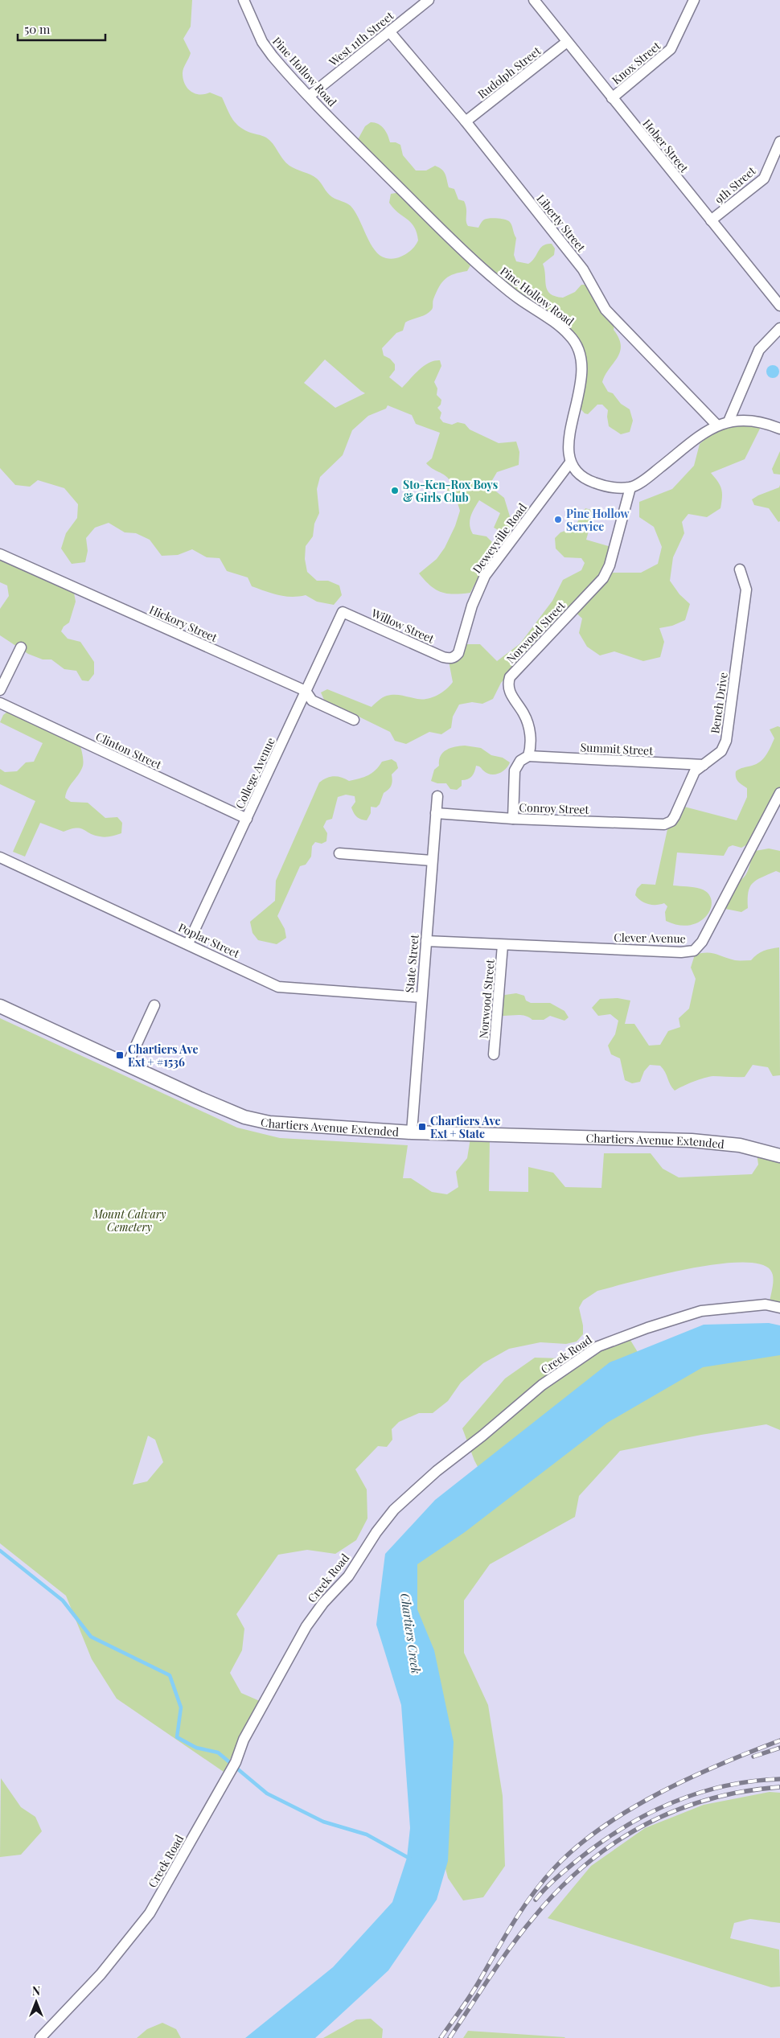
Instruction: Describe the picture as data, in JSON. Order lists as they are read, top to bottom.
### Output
{
  "streets": {
    "street": [
      "West 11th Street",
      "Knox Street",
      "Pine Hollow Road",
      "Rudolph Street",
      "Hober Street",
      "9th Street",
      "Liberty Street",
      "Deweyville Road",
      "Hickory Street",
      "Willow Street",
      "Norwood Street",
      "Bench Drive",
      "Summit Street",
      "Clinton Street",
      "College Avenue",
      "Conroy Street",
      "Clever Avenue",
      "Poplar Street",
      "State Street",
      "Chartiers Avenue Extended",
      "Creek Road"
    ]
  },
  "crossings": [
    ["West 11th Street", "Pine Hollow Road"],
    ["West 11th Street", "Liberty Street"],
    ["Knox Street", "Hober Street"],
    ["Pine Hollow Road", "Deweyville Road"],
    ["Rudolph Street", "Hober Street"],
    ["Rudolph Street", "Liberty Street"],
    ["Hober Street", "9th Street"],
    ["Deweyville Road", "Willow Street"],
    ["Hickory Street", "College Avenue"],
    ["Willow Street", "College Avenue"],
    ["Norwood Street", "Summit Street"],
    ["Norwood Street", "Clever Avenue"],
    ["Bench Drive", "Summit Street"],
    ["Bench Drive", "Conroy Street"],
    ["Clinton Street", "College Avenue"],
    ["College Avenue", "Poplar Street"],
    ["Conroy Street", "State Street"],
    ["Clever Avenue", "State Street"],
    ["Poplar Street", "State Street"],
    ["State Street", "Chartiers Avenue Extended"]
  ],
  "water": ["Chartiers Creek"],
  "parks": ["Mount Calvary Cemetery"],
  "places": {
    "other": ["Sto-Ken-Rox Boys & Girls Club", "Pine Hollow Service"],
    "transit": ["Chartiers Ave Ext + #1536", "Chartiers Ave Ext + State"]
  },
  "scale_bar": "50 m",
  "north": "top"
}
